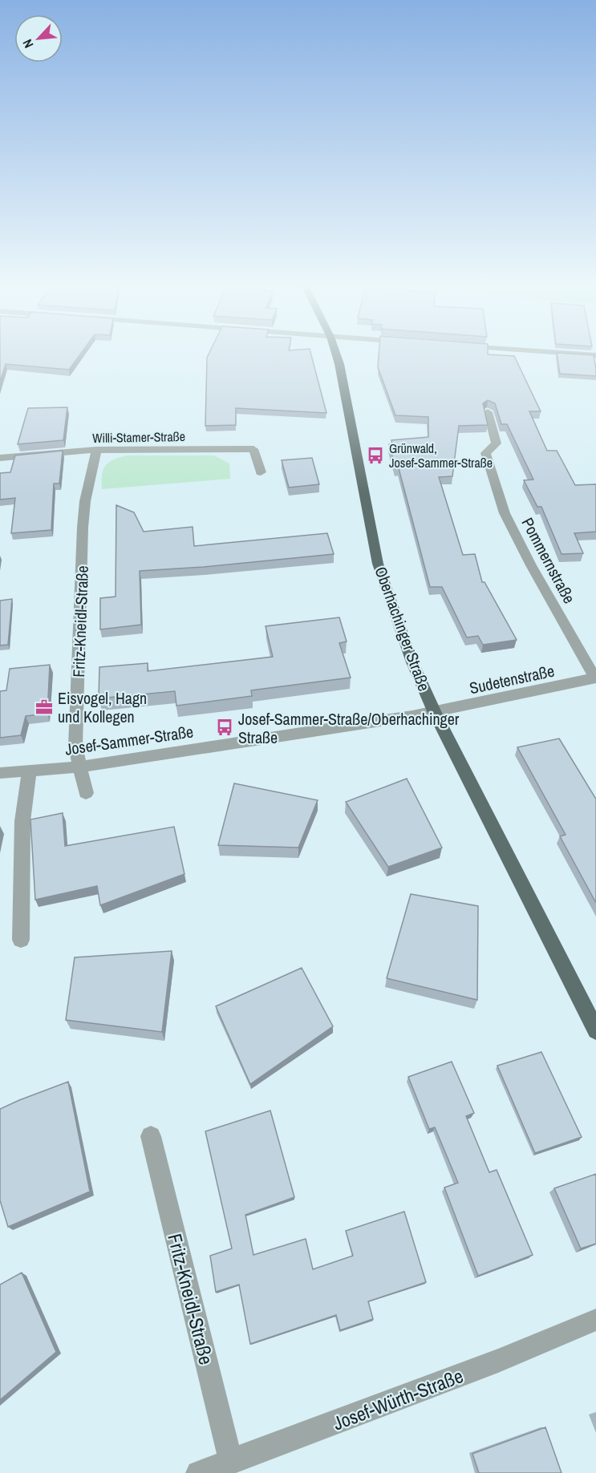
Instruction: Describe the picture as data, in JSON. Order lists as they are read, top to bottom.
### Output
{
  "streets": {
    "main road": ["Oberhachinger Straße"],
    "street": [
      "Willi-Stamer-Straße",
      "Pommernstraße",
      "Fritz-Kneidl-Straße",
      "Sudetenstraße",
      "Josef-Sammer-Straße",
      "Josef-Würth-Straße"
    ]
  },
  "crossings": [
    ["Willi-Stamer-Straße", "Fritz-Kneidl-Straße"],
    ["Pommernstraße", "Sudetenstraße"],
    ["Fritz-Kneidl-Straße", "Josef-Sammer-Straße"],
    ["Fritz-Kneidl-Straße", "Josef-Würth-Straße"],
    ["Oberhachinger Straße", "Sudetenstraße"],
    ["Oberhachinger Straße", "Josef-Sammer-Straße"],
    ["Sudetenstraße", "Josef-Sammer-Straße"]
  ],
  "places": {
    "bus stop": ["Grünwald, Josef-Sammer-Straße", "Josef-Sammer-Straße/Oberhachinger Straße"],
    "office": ["Eisvogel, Hagn und Kollegen"]
  },
  "north": "bottom left"
}
